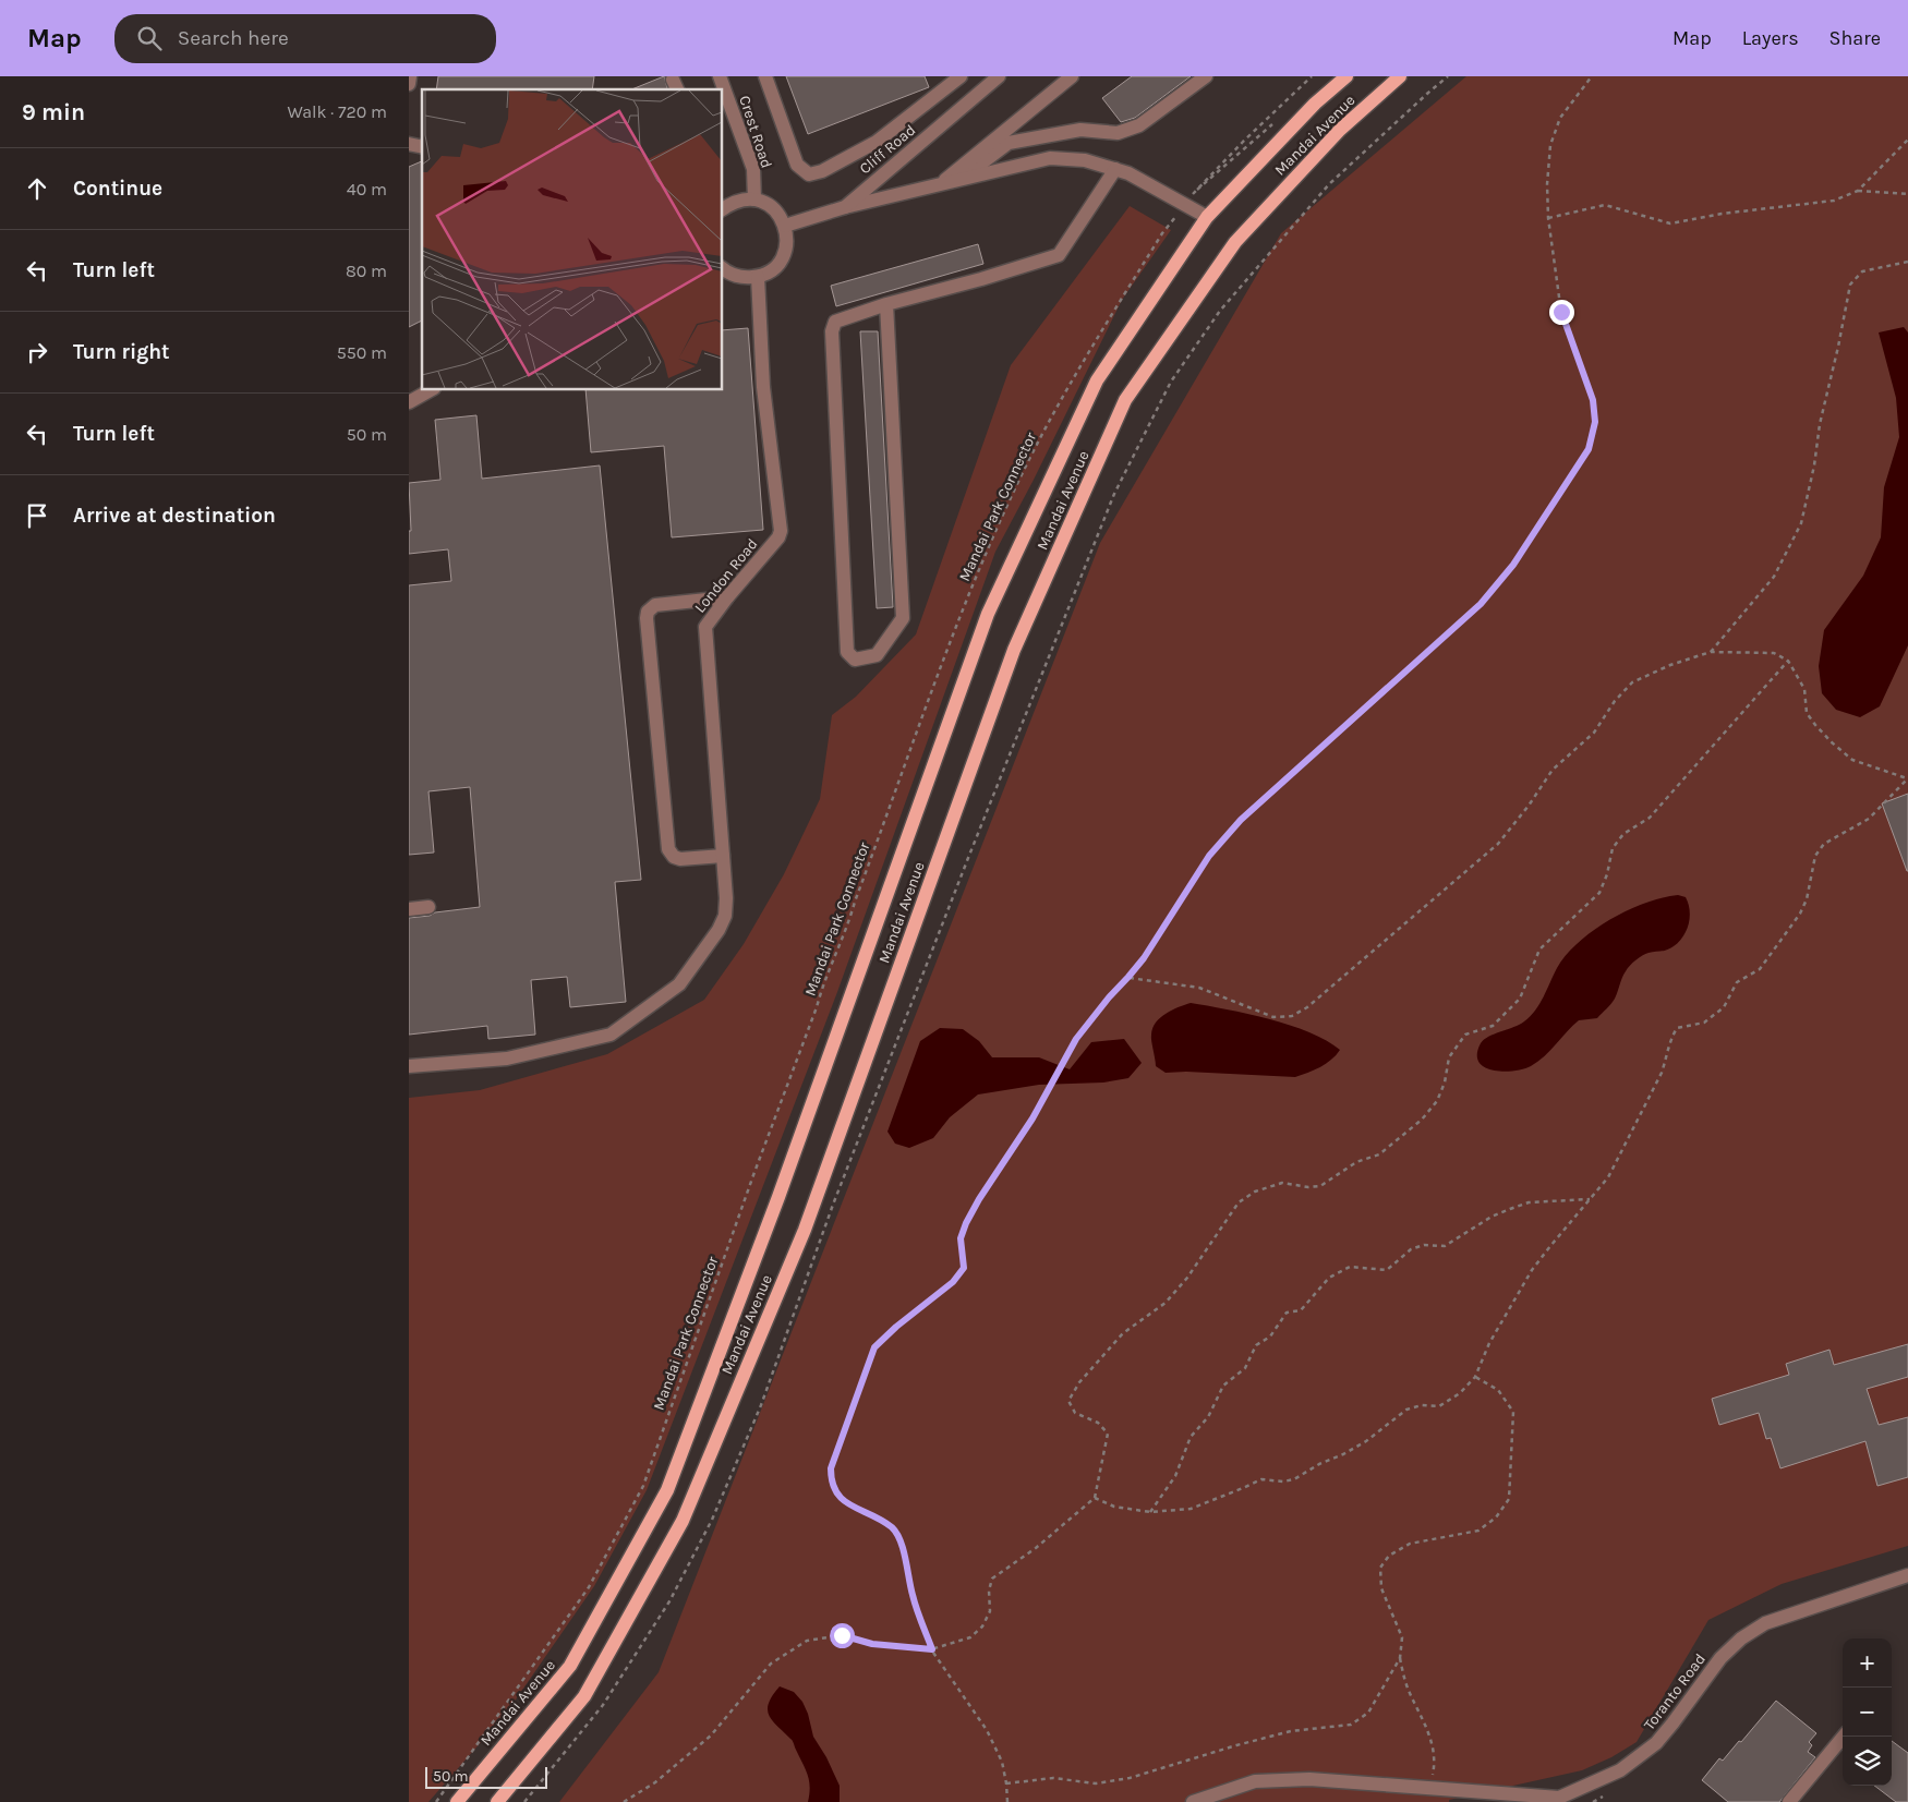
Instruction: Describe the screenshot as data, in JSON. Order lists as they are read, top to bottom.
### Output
{
  "streets": {
    "main road": ["Mandai Avenue"],
    "street": [
      "Crest Road",
      "Cliff Road",
      "London Road",
      "Toranto Road"
    ],
    "path": ["Mandai Park Connector"]
  },
  "scale_bar": "50 m",
  "page": {
    "header": "Map",
    "search": "Search here",
    "nav": ["Map", "Layers", "Share"],
    "heading": ["9 min", "Walk · 720 m"],
    "list": [
      ["Continue", "40 m"],
      ["Turn left", "80 m"],
      ["Turn right", "550 m"],
      ["Turn left", "50 m"],
      "Arrive at destination"
    ],
    "map_buttons": ["+", "−"],
    "scale": "50 m"
  }
}
